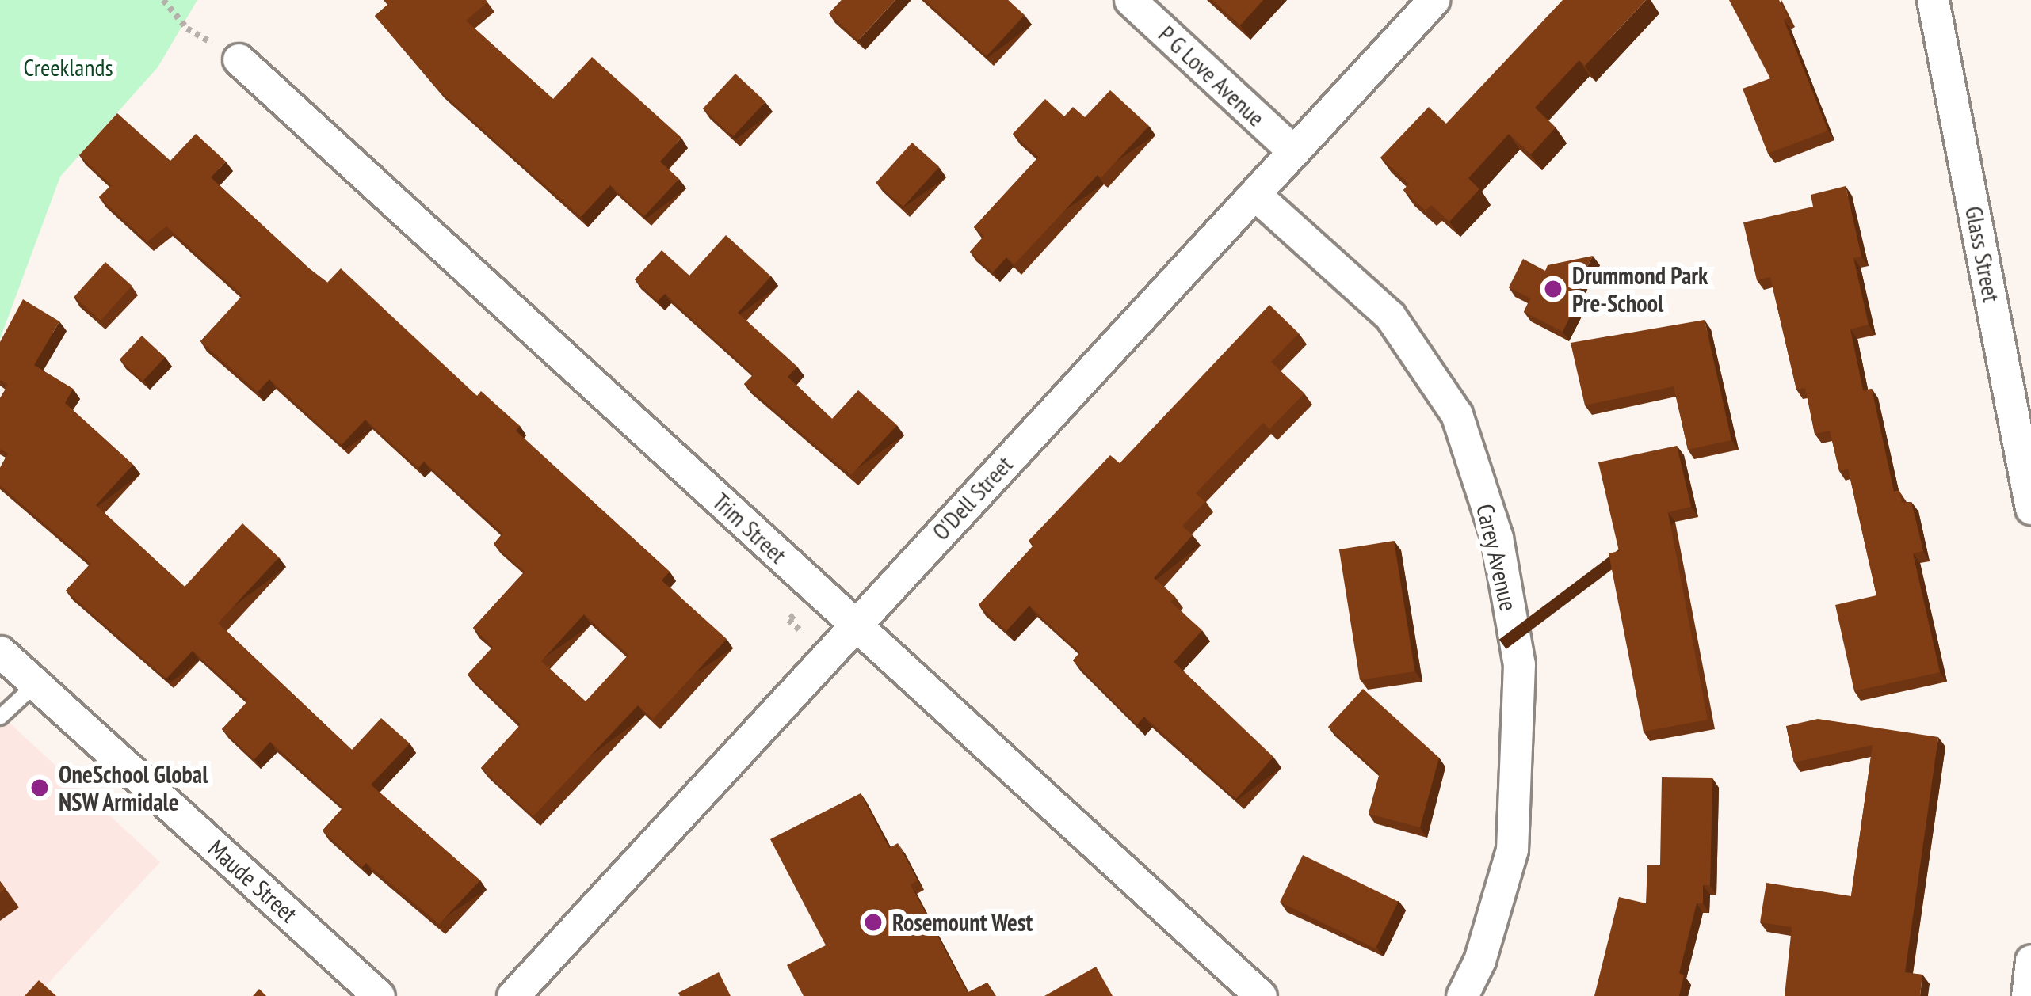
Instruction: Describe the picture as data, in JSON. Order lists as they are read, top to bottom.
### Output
{
  "streets": {
    "street": [
      "P G Love Avenue",
      "Glass Street",
      "O'Dell Street",
      "Trim Street",
      "Carey Avenue",
      "Maude Street"
    ]
  },
  "crossings": [
    ["P G Love Avenue", "O'Dell Street"],
    ["O'Dell Street", "Trim Street"],
    ["O'Dell Street", "Carey Avenue"]
  ],
  "parks": ["Creeklands"],
  "places": ["Drummond Park Pre-School", "OneSchool Global NSW Armidale", "Rosemount West"]
}
